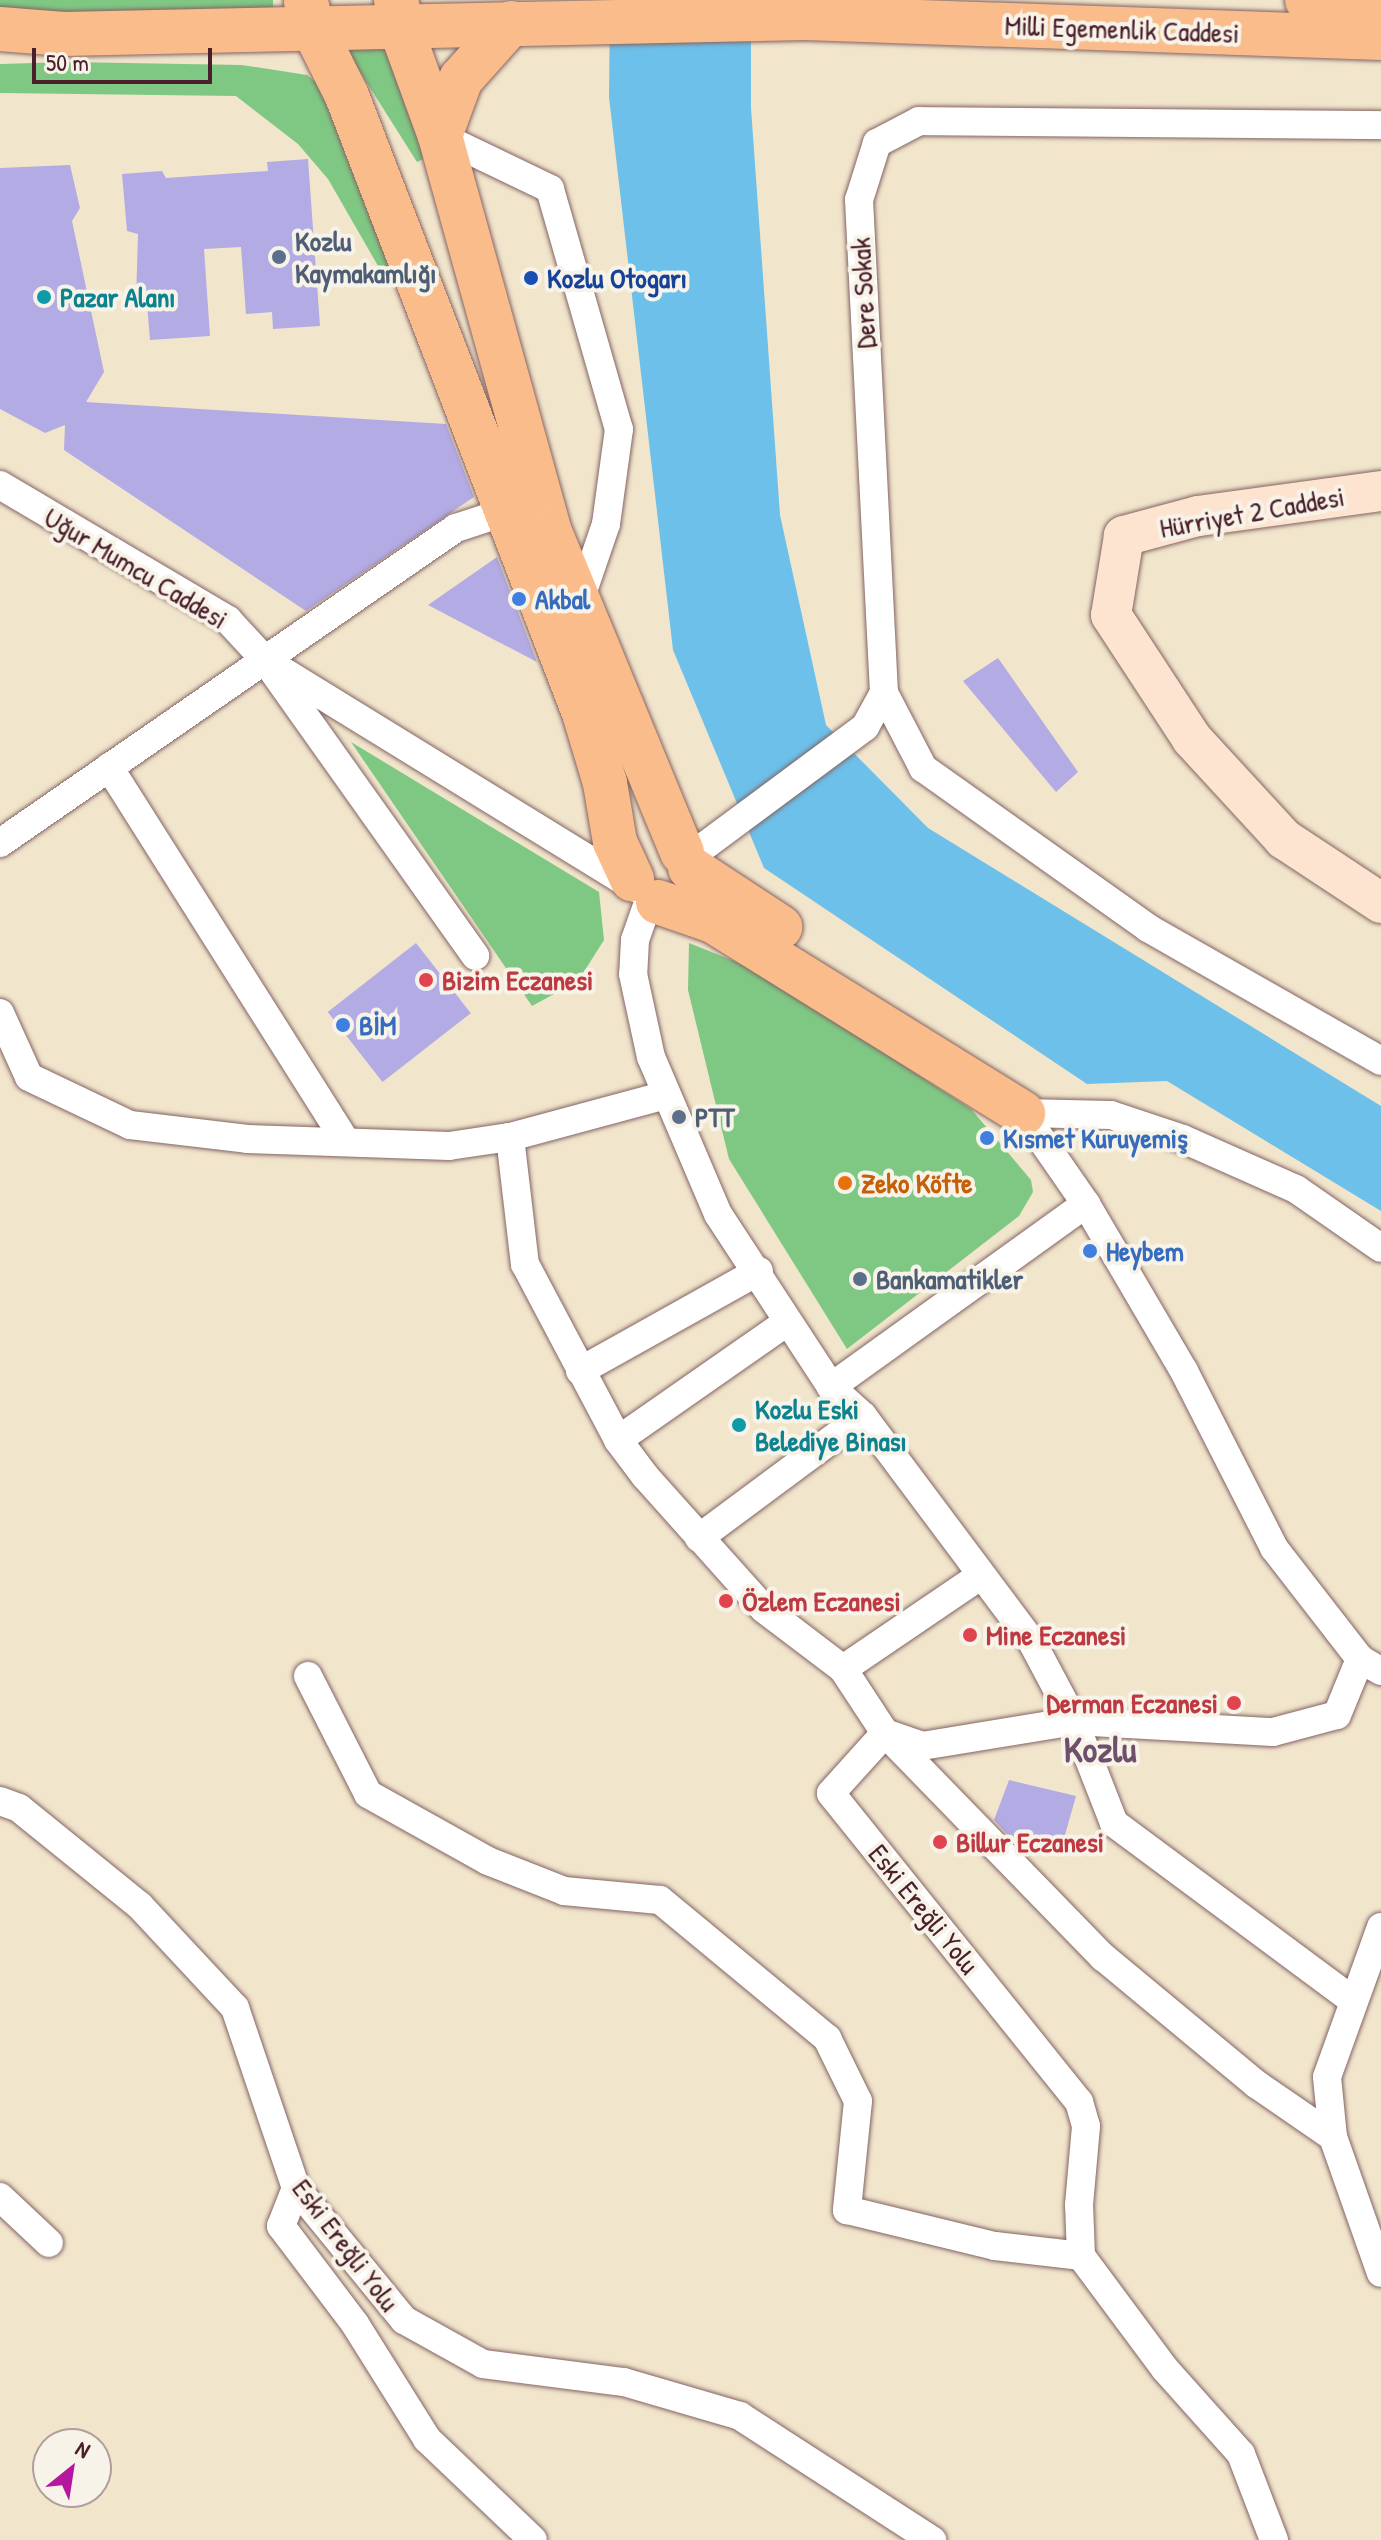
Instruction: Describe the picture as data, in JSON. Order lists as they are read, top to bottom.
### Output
{
  "streets": {
    "highway": ["Milli Egemenlik Caddesi"],
    "street": [
      "Dere Sokak",
      "Hürriyet 2 Caddesi",
      "Uğur Mumcu Caddesi",
      "Eski Ereğli Yolu"
    ]
  },
  "districts": ["Kozlu"],
  "places": [
    "Kozlu Kaymakamlığı",
    "Kozlu Otogarı",
    "Pazar Alanı",
    "Akbal",
    "Bizim Eczanesi",
    "BİM",
    "PTT",
    "Kısmet Kuruyemiş",
    "Zeko Köfte",
    "Heybem",
    "Bankamatikler",
    "Kozlu Eski Belediye Binası",
    "Özlem Eczanesi",
    "Mine Eczanesi",
    "Derman Eczanesi",
    "Billur Eczanesi"
  ],
  "scale_bar": "50 m",
  "north": "top right"
}
